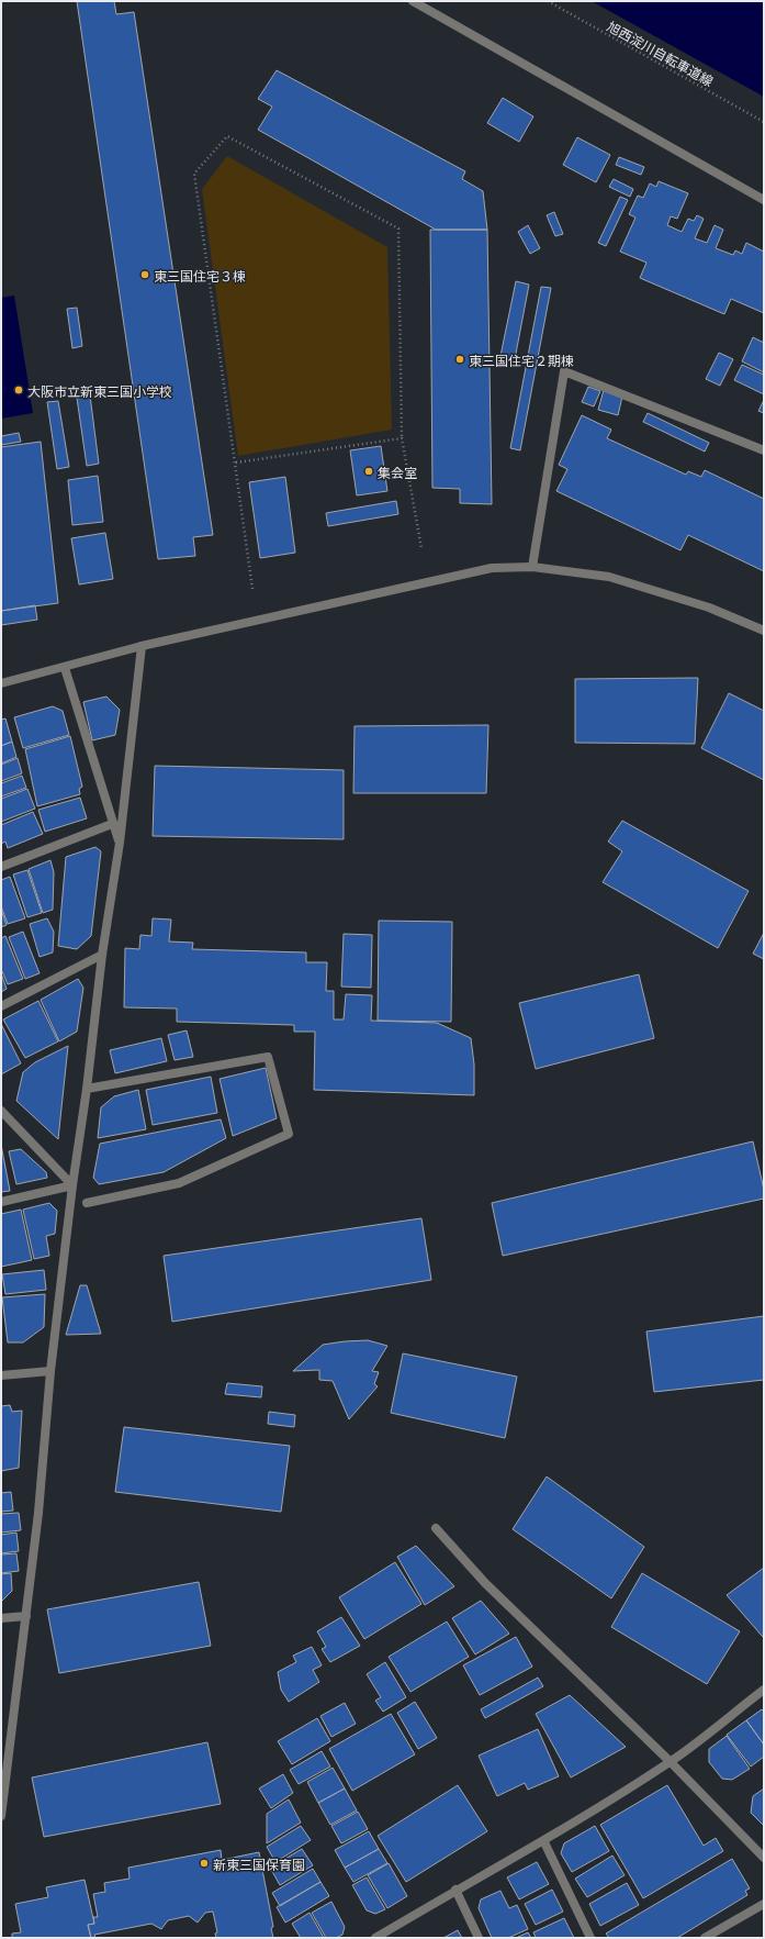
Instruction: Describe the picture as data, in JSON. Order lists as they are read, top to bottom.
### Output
{
  "streets": {
    "path": ["旭西淀川自転車道線"]
  },
  "places": [
    "東三国住宅３棟",
    "東三国住宅２期棟",
    "大阪市立新東三国小学校",
    "集会室",
    "新東三国保育園"
  ]
}
